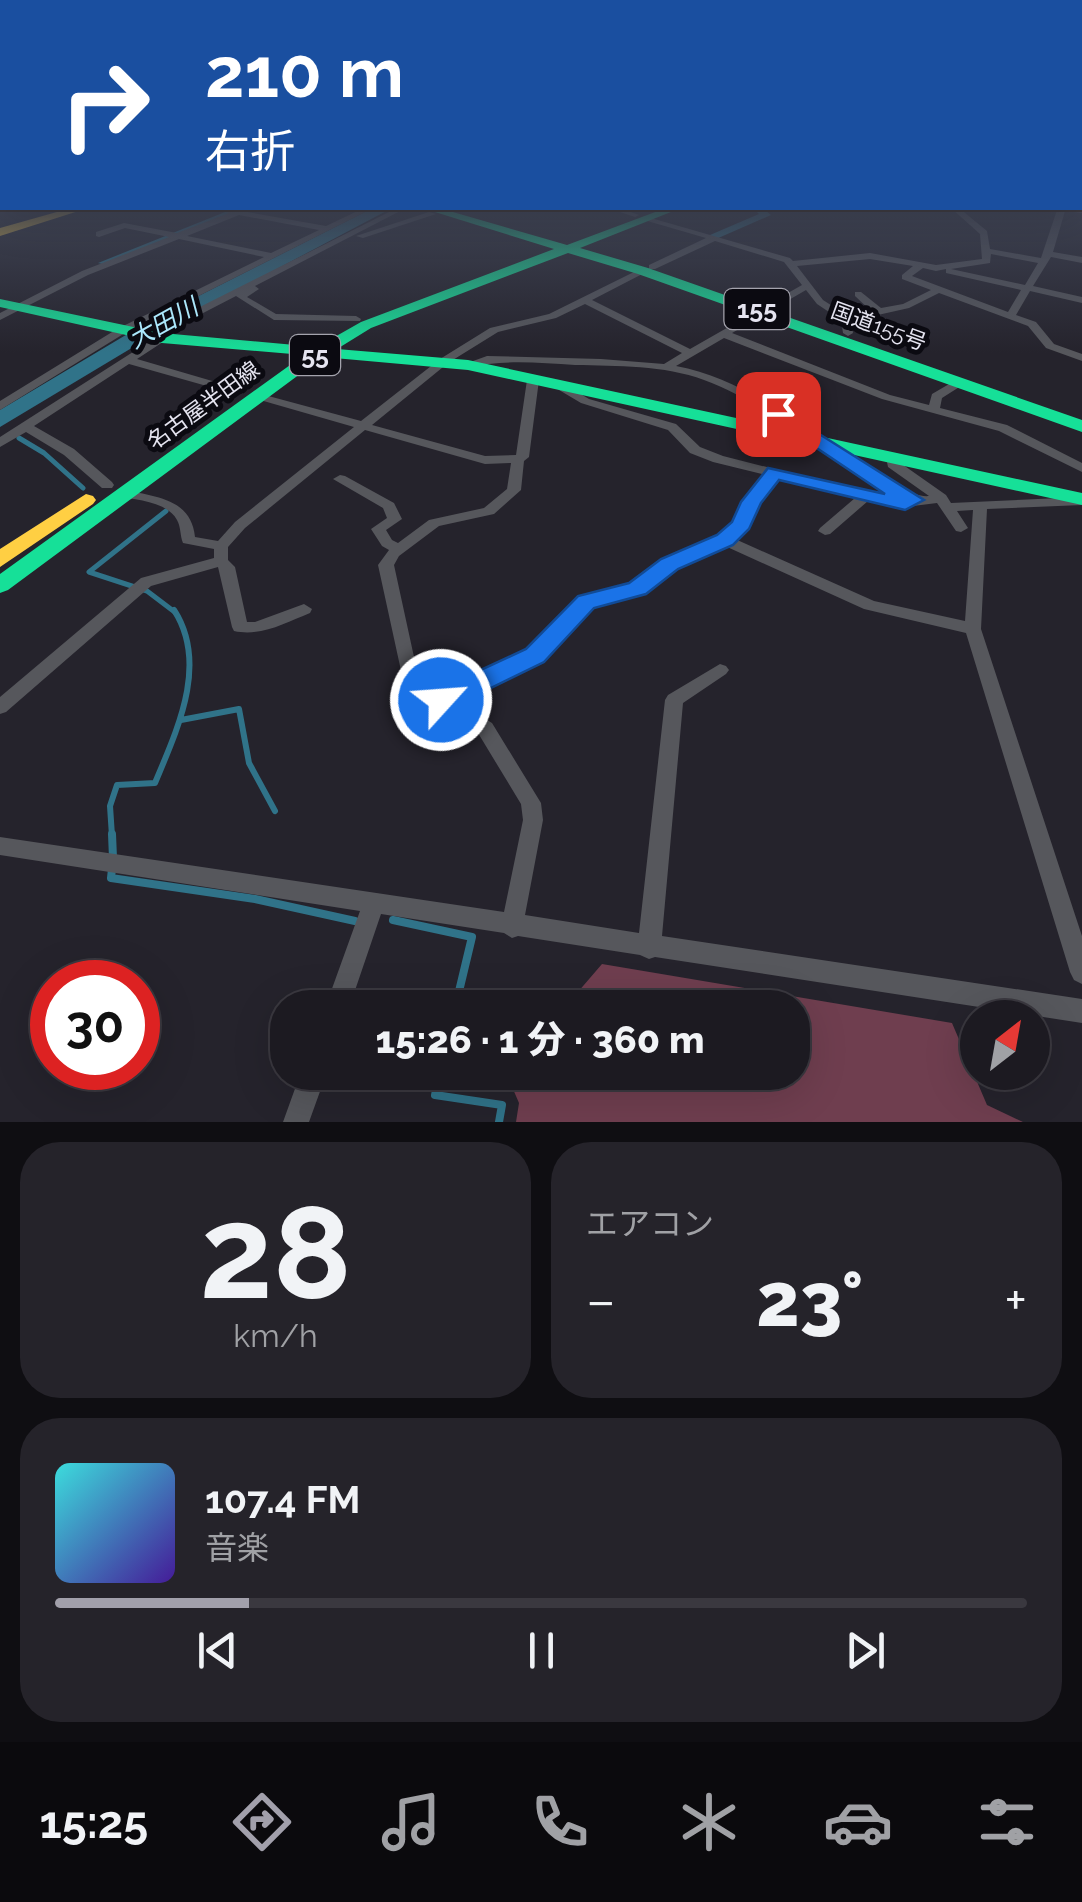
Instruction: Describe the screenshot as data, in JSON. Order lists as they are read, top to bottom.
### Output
{
  "streets": {
    "main road": [
      "155",
      "国道155号",
      "55",
      "名古屋半田線"
    ]
  },
  "water": ["大田川"],
  "north": "top right",
  "page": {
    "turn": ["210 m", "右折"],
    "limit": "30",
    "trip": "15:26 · 1 分 · 360 m",
    "tile": [
      ["28", "km/h"],
      "エアコン"
    ],
    "heat": ["−", "23°", "+"],
    "song": ["107.4 FM", "音楽"],
    "tabs": "15:25"
  }
}
